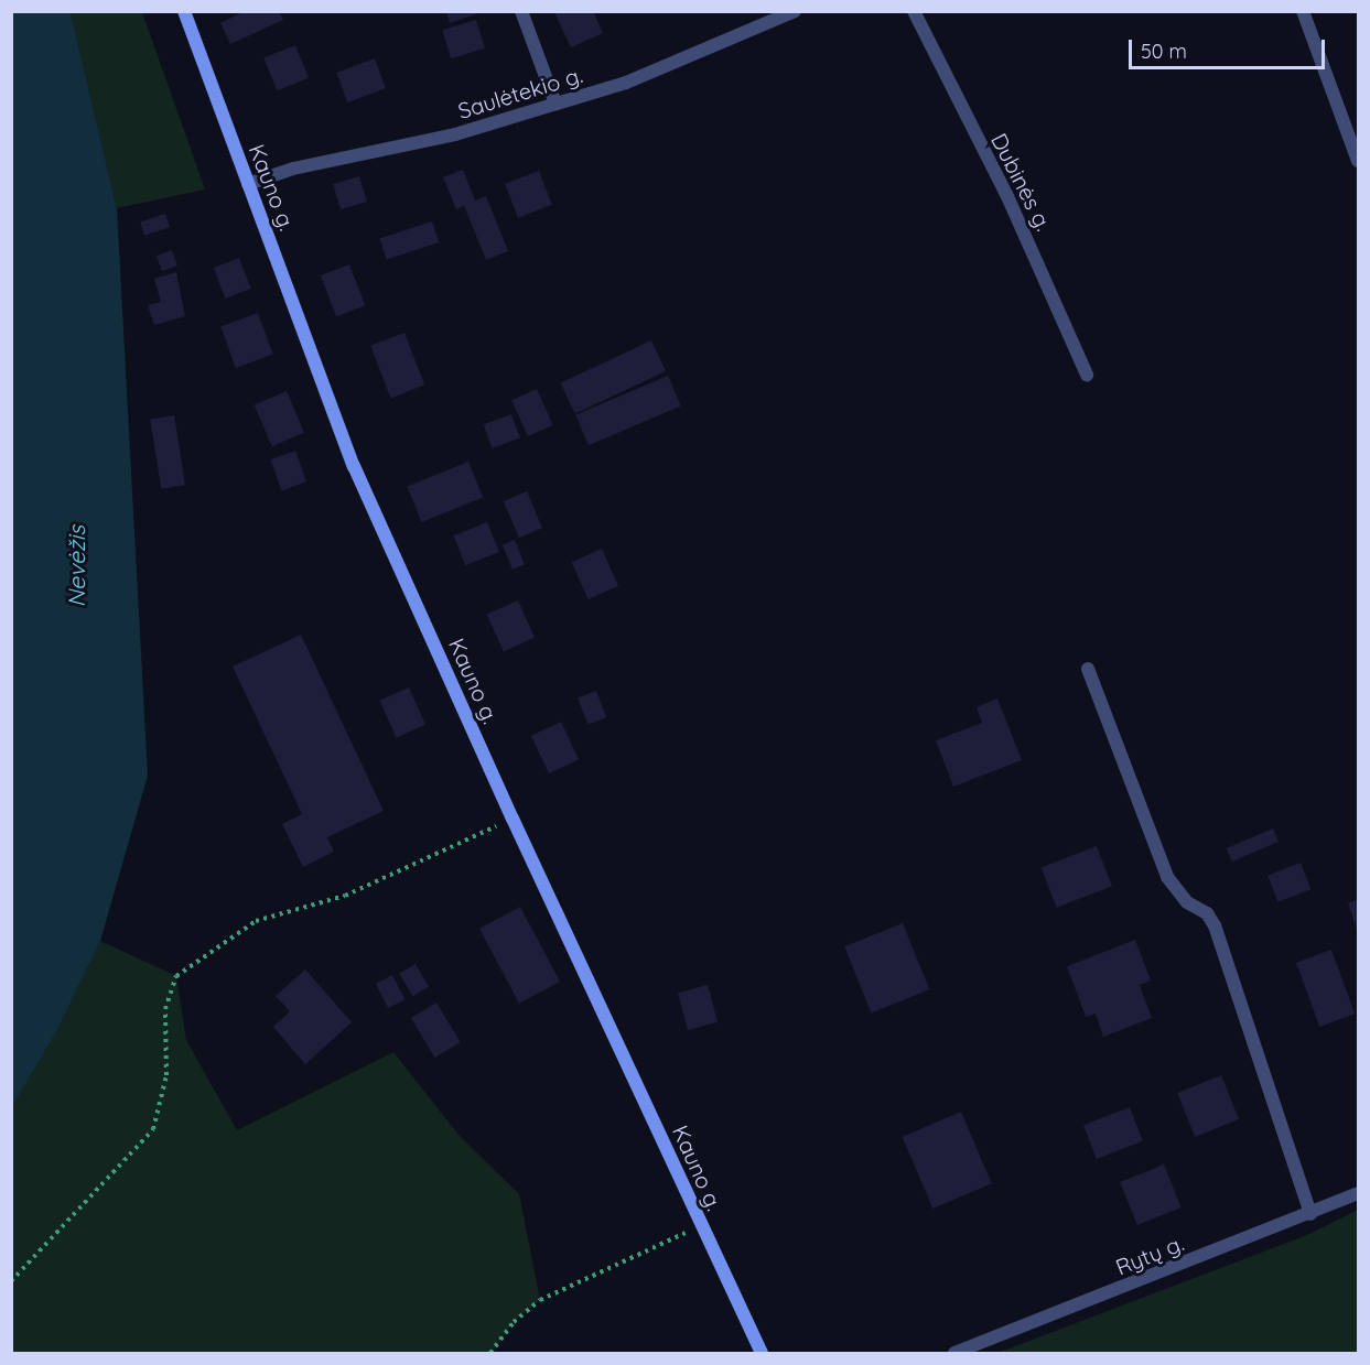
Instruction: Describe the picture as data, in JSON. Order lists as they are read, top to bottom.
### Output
{
  "streets": {
    "main road": ["Kauno g."],
    "street": ["Saulėtekio g.", "Dubinės g.", "Rytų g."]
  },
  "crossings": [
    ["Saulėtekio g.", "Kauno g."]
  ],
  "water": ["Nevėžis"],
  "scale_bar": "50 m"
}
